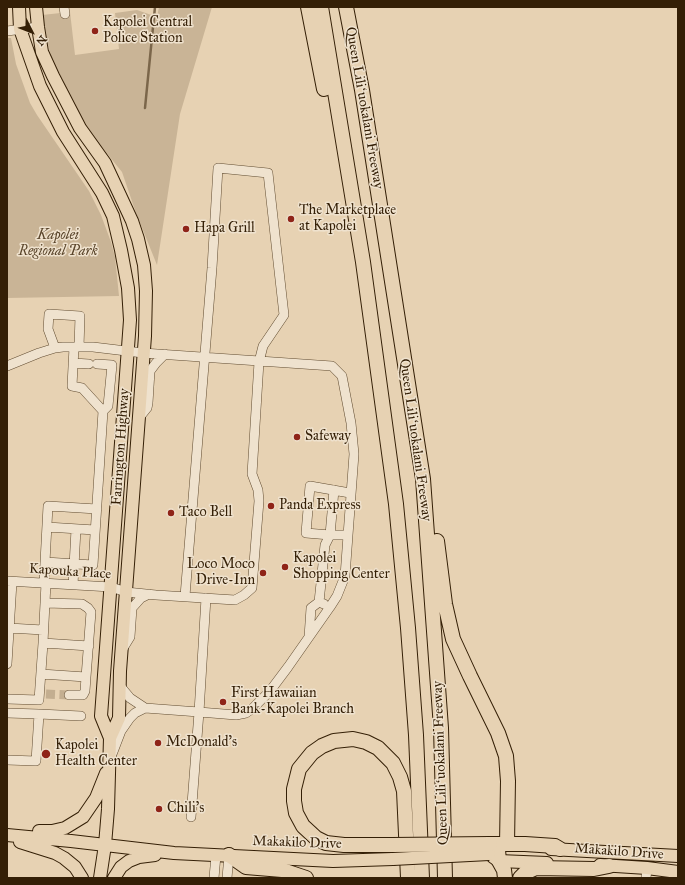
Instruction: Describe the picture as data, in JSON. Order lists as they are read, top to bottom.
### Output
{
  "streets": {
    "highway": ["Queen Liliʻuokalani Freeway"],
    "main road": ["Farrington Highway", "Makakilo Drive"],
    "street": ["Kapouka Place"]
  },
  "crossings": [
    ["Farrington Highway", "Kapouka Place"],
    ["Farrington Highway", "Makakilo Drive"]
  ],
  "parks": ["Kapolei Regional Park"],
  "places": [
    "Kapolei Central Police Station",
    "The Marketplace at Kapolei",
    "Hapa Grill",
    "Safeway",
    "Panda Express",
    "Taco Bell",
    "Kapolei Shopping Center",
    "Loco Moco Drive-Inn",
    "First Hawaiian Bank-Kapolei Branch",
    "McDonald's",
    "Kapolei Health Center",
    "Chili's"
  ],
  "north": "bottom right"
}
